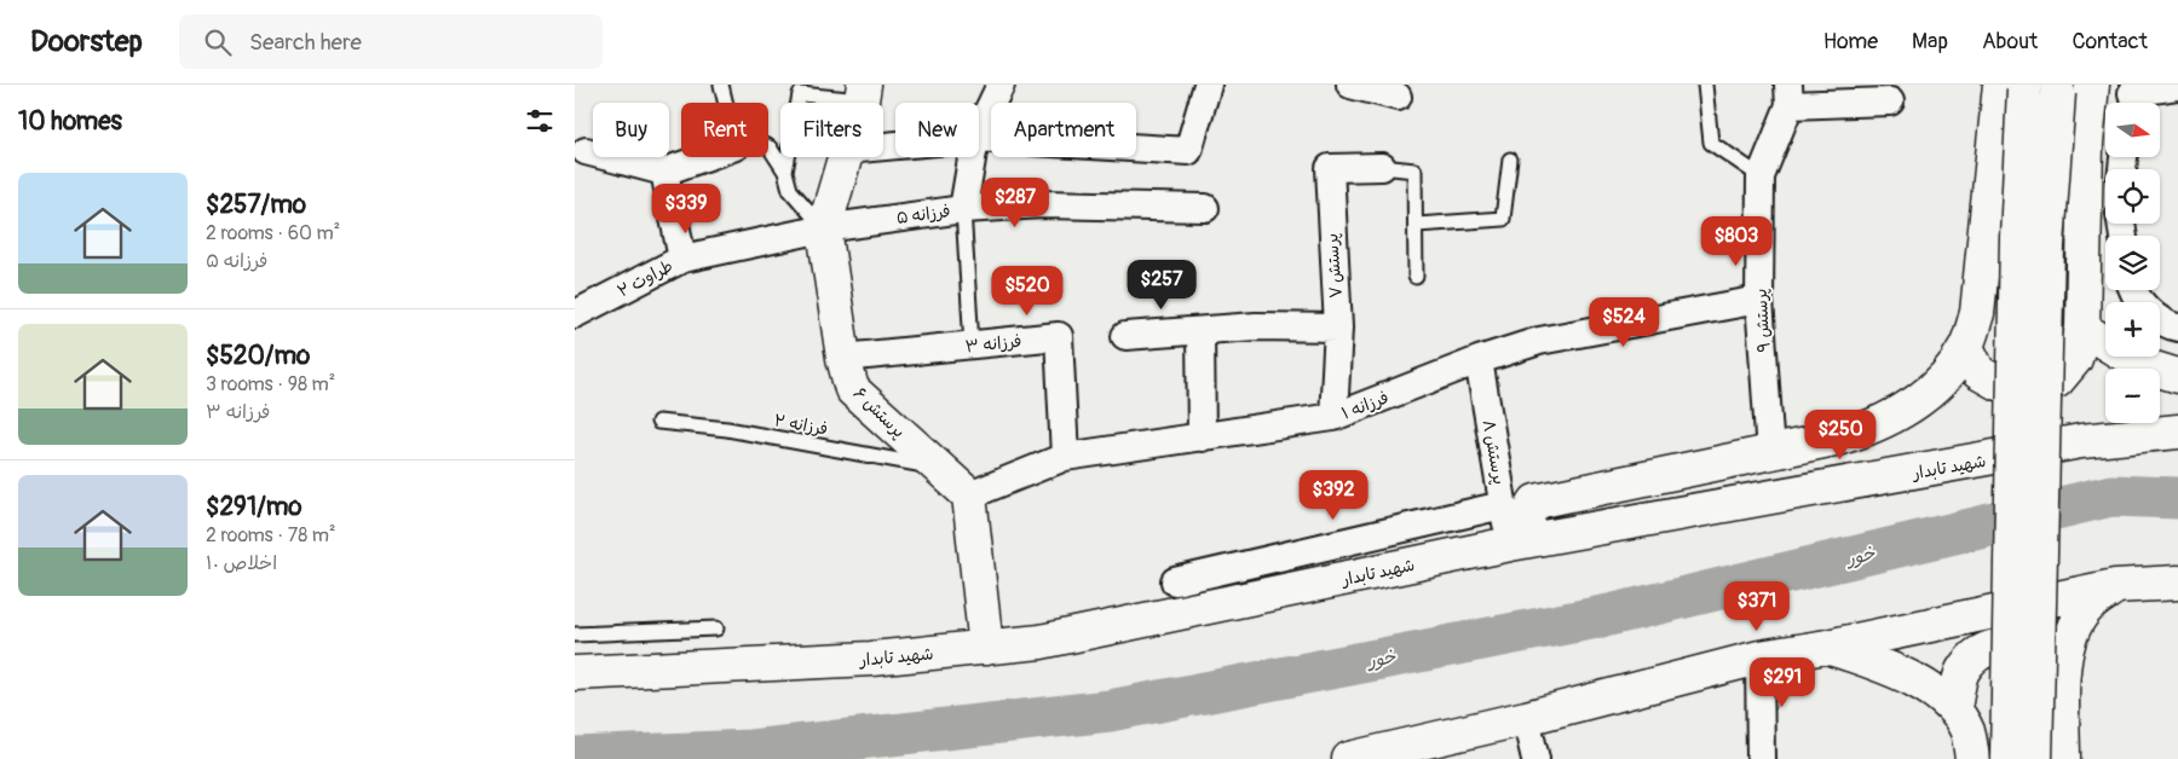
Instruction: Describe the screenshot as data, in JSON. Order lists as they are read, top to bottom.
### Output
{
  "streets": {
    "main road": ["پرستش ۶", "شهید تابدار"],
    "street": [
      "فرزانه ۵",
      "پرستش ۷",
      "طراوت ۲",
      "پرستش ۹",
      "فرزانه ۳",
      "فرزانه ۱",
      "پرستش ۸"
    ],
    "lane": ["فرزانه ۲"]
  },
  "crossings": [
    ["فرزانه ۵", "طراوت ۲"],
    ["فرزانه ۵", "پرستش ۶"],
    ["پرستش ۷", "فرزانه ۱"],
    ["طراوت ۲", "پرستش ۶"],
    ["پرستش ۹", "فرزانه ۱"],
    ["فرزانه ۳", "فرزانه ۱"],
    ["فرزانه ۳", "پرستش ۶"],
    ["فرزانه ۱", "پرستش ۶"],
    ["فرزانه ۱", "پرستش ۸"],
    ["پرستش ۶", "فرزانه ۲"],
    ["پرستش ۸", "شهید تابدار"]
  ],
  "water": ["خور"],
  "north": "right",
  "page": {
    "header": "Doorstep",
    "search": "Search here",
    "nav": [
      "Home",
      "Map",
      "About",
      "Contact"
    ],
    "heading": "10 homes",
    "map_buttons": ["+", "−"],
    "chip": [
      "Buy",
      "Rent",
      "Filters",
      "New",
      "Apartment"
    ],
    "list": [
      {
        "name": "$257/mo",
        "note": "2 rooms · 60 m² · فرزانه ۵"
      },
      {
        "name": "$520/mo",
        "note": "3 rooms · 98 m² · فرزانه ۳"
      },
      {
        "name": "$291/mo",
        "note": "2 rooms · 78 m² · اخلاص ۱۰"
      }
    ],
    "price": [
      "$287",
      "$339",
      "$803",
      "$257",
      "$520",
      "$524",
      "$250",
      "$392",
      "$371",
      "$291"
    ]
  }
}
